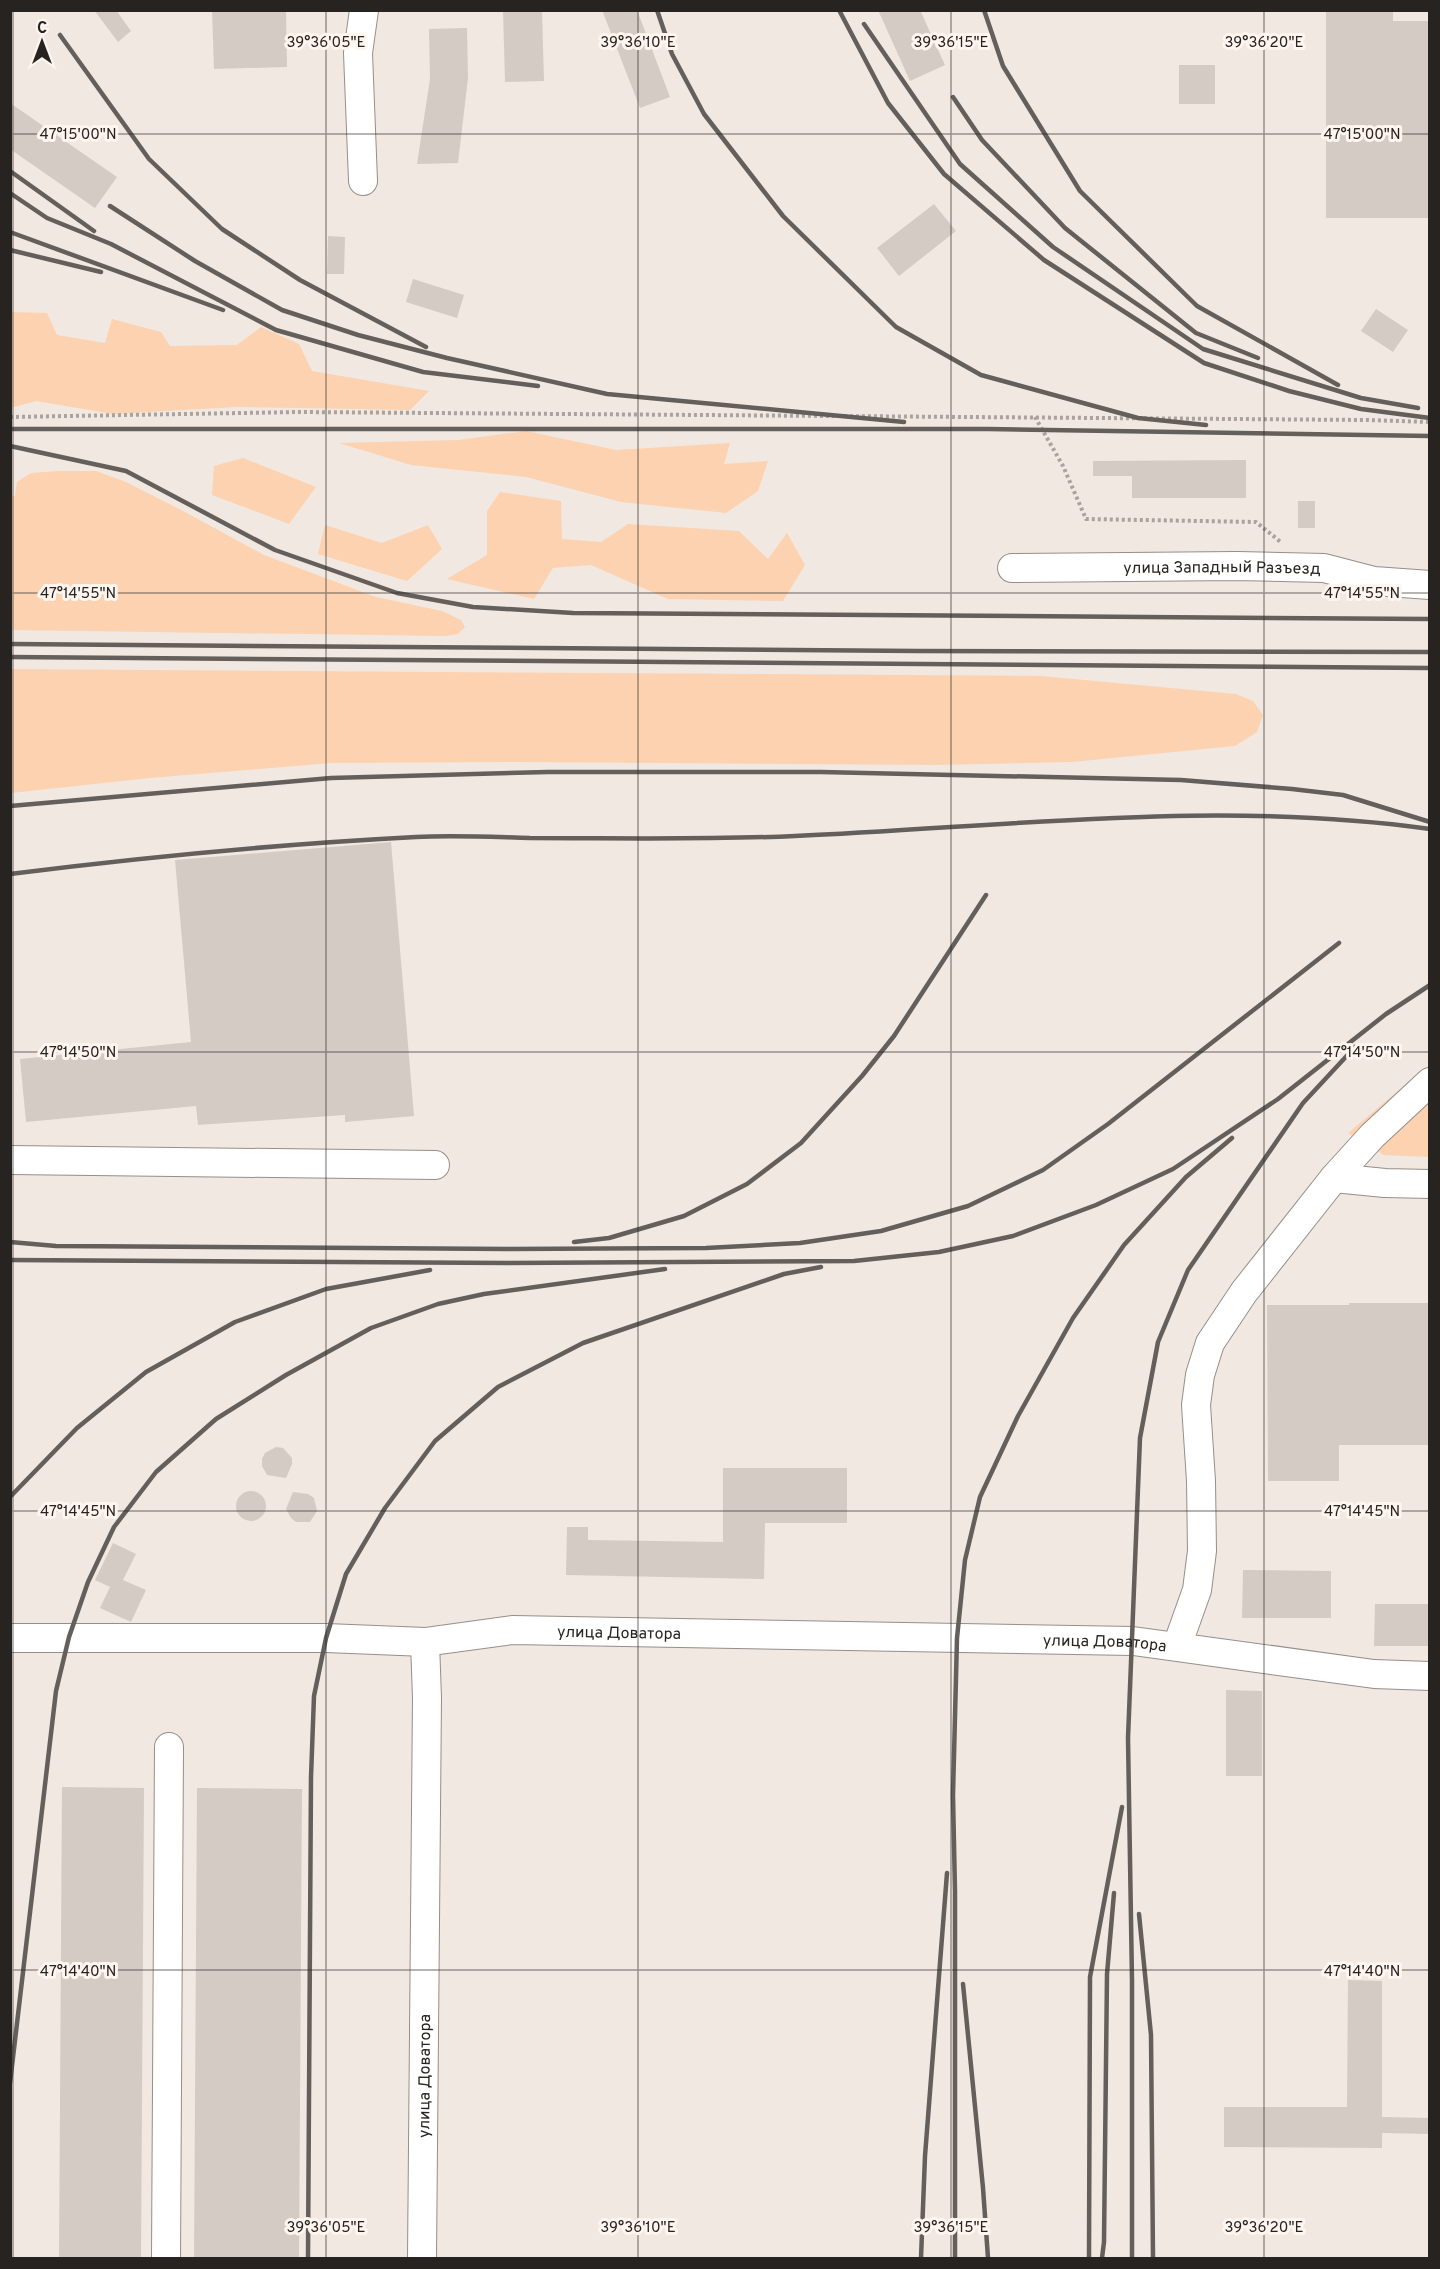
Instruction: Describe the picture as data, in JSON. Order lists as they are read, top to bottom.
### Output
{
  "streets": {
    "street": ["улица Западный Разъезд", "улица Доватора"]
  },
  "north": "top",
  "coordinates": [
    "39°36'05\"E",
    "39°36'10\"E",
    "39°36'15\"E",
    "39°36'20\"E",
    "47°15'00\"N",
    "47°14'55\"N",
    "47°14'50\"N",
    "47°14'45\"N",
    "47°14'40\"N"
  ]
}
